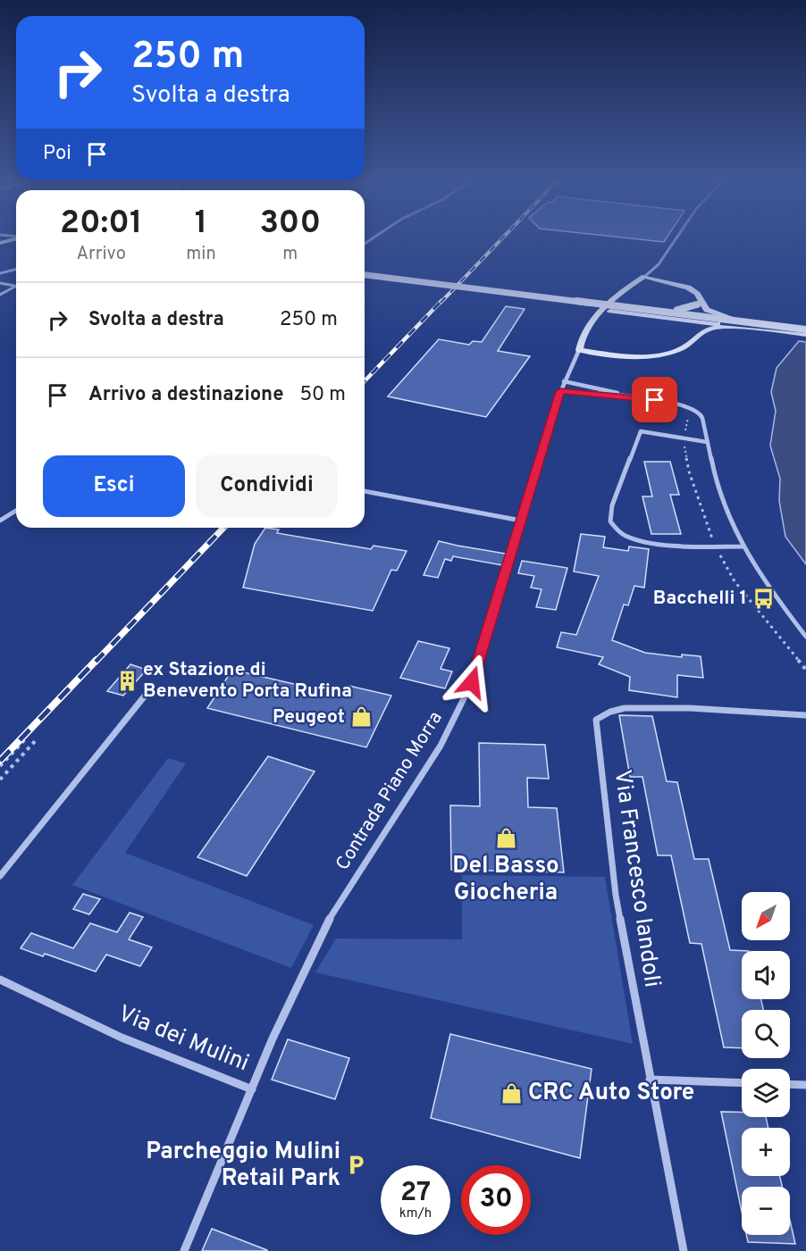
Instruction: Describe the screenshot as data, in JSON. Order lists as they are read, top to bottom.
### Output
{
  "streets": {
    "main road": ["Contrada Piano Morra"],
    "street": ["Via Francesco Iandoli", "Via dei Mulini"]
  },
  "crossings": [
    ["Contrada Piano Morra", "Via dei Mulini"]
  ],
  "places": {
    "bus stop": ["Bacchelli 1"],
    "building": ["ex Stazione di Benevento Porta Rufina"],
    "shop": ["Peugeot", "Del Basso Giocheria", "CRC Auto Store"],
    "parking": ["Parcheggio Mulini Retail Park"]
  },
  "north": "bottom left",
  "page": {
    "turn": ["250 m", "Svolta a destra"],
    "then": "Poi",
    "eta": [
      "20:01",
      "Arrivo",
      "1",
      "min",
      "300",
      "m"
    ],
    "list": [
      {
        "name": "Svolta a destra",
        "value": "250 m"
      },
      {
        "name": "Arrivo a destinazione",
        "value": "50 m"
      }
    ],
    "buttons": ["Esci", "Condividi"],
    "map_buttons": ["+", "−"],
    "speed": "27 km/h",
    "limit": "30"
  }
}
